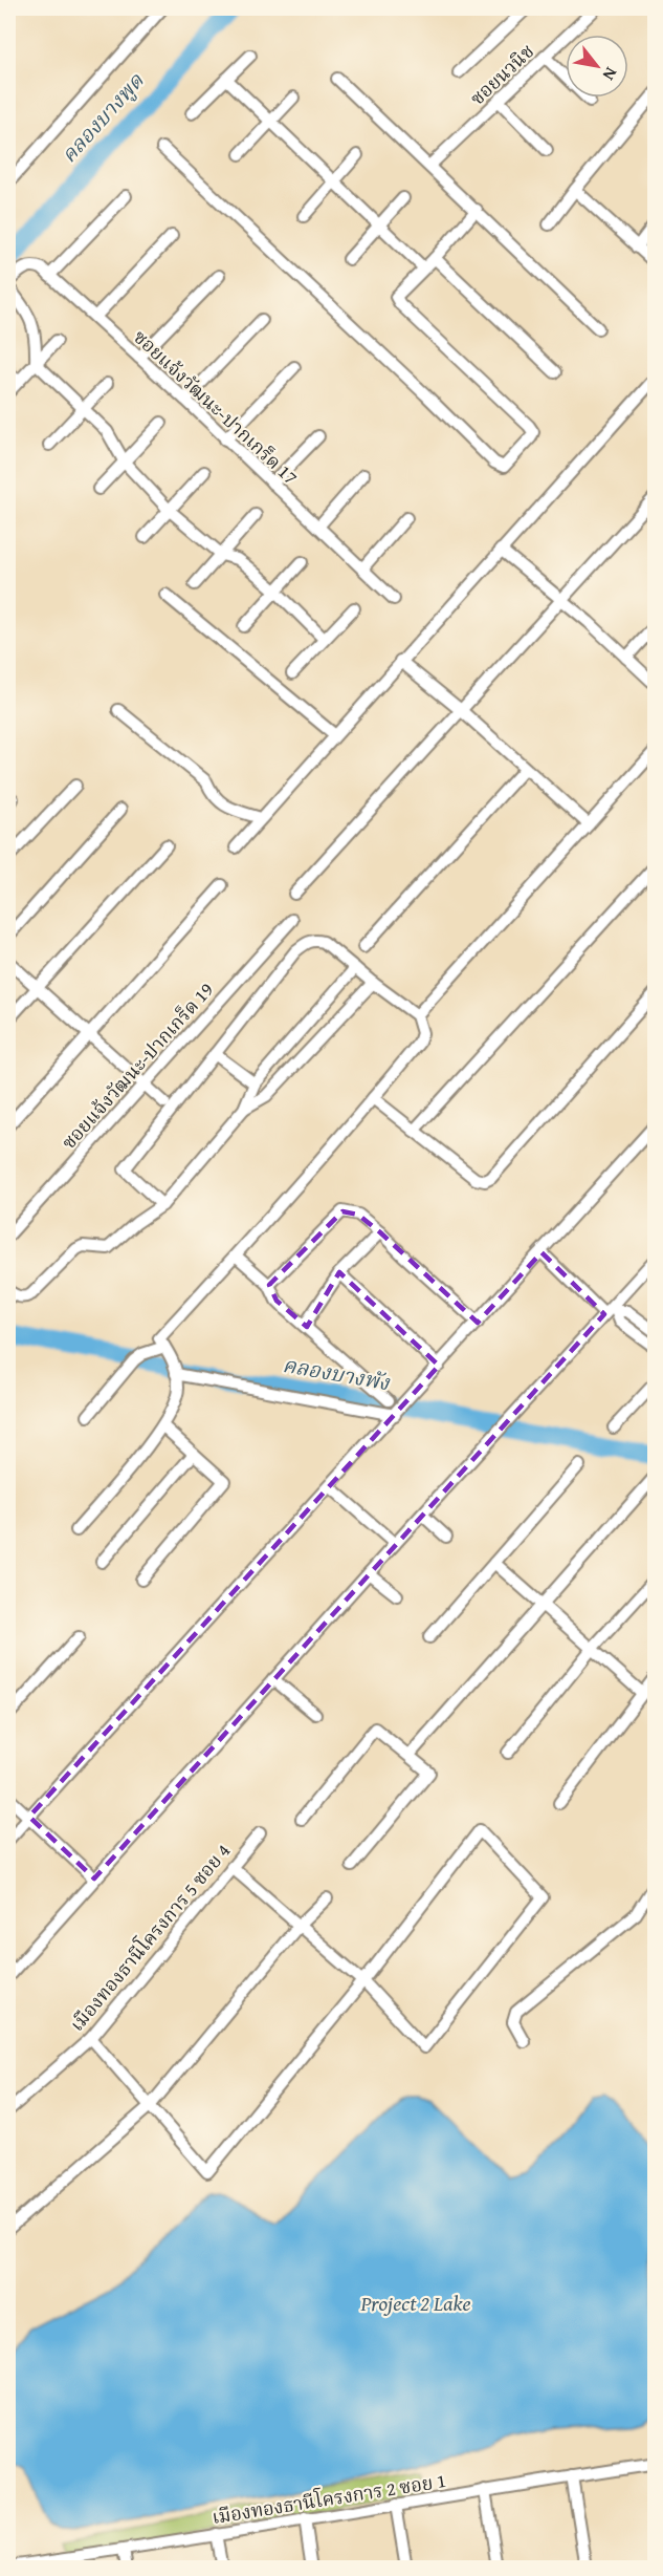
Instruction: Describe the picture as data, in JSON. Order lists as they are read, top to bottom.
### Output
{
  "streets": {
    "street": [
      "ซอยนวนิช",
      "ซอยแจ้งวัฒนะ-ปากเกร็ด 17",
      "ซอยแจ้งวัฒนะ-ปากเกร็ด 19",
      "เมืองทองธานีโครงการ 5 ซอย 4",
      "เมืองทองธานีโครงการ 2 ซอย 1"
    ]
  },
  "water": ["คลองบางพูด", "คลองบางพัง", "Project 2 Lake"],
  "north": "bottom right"
}
